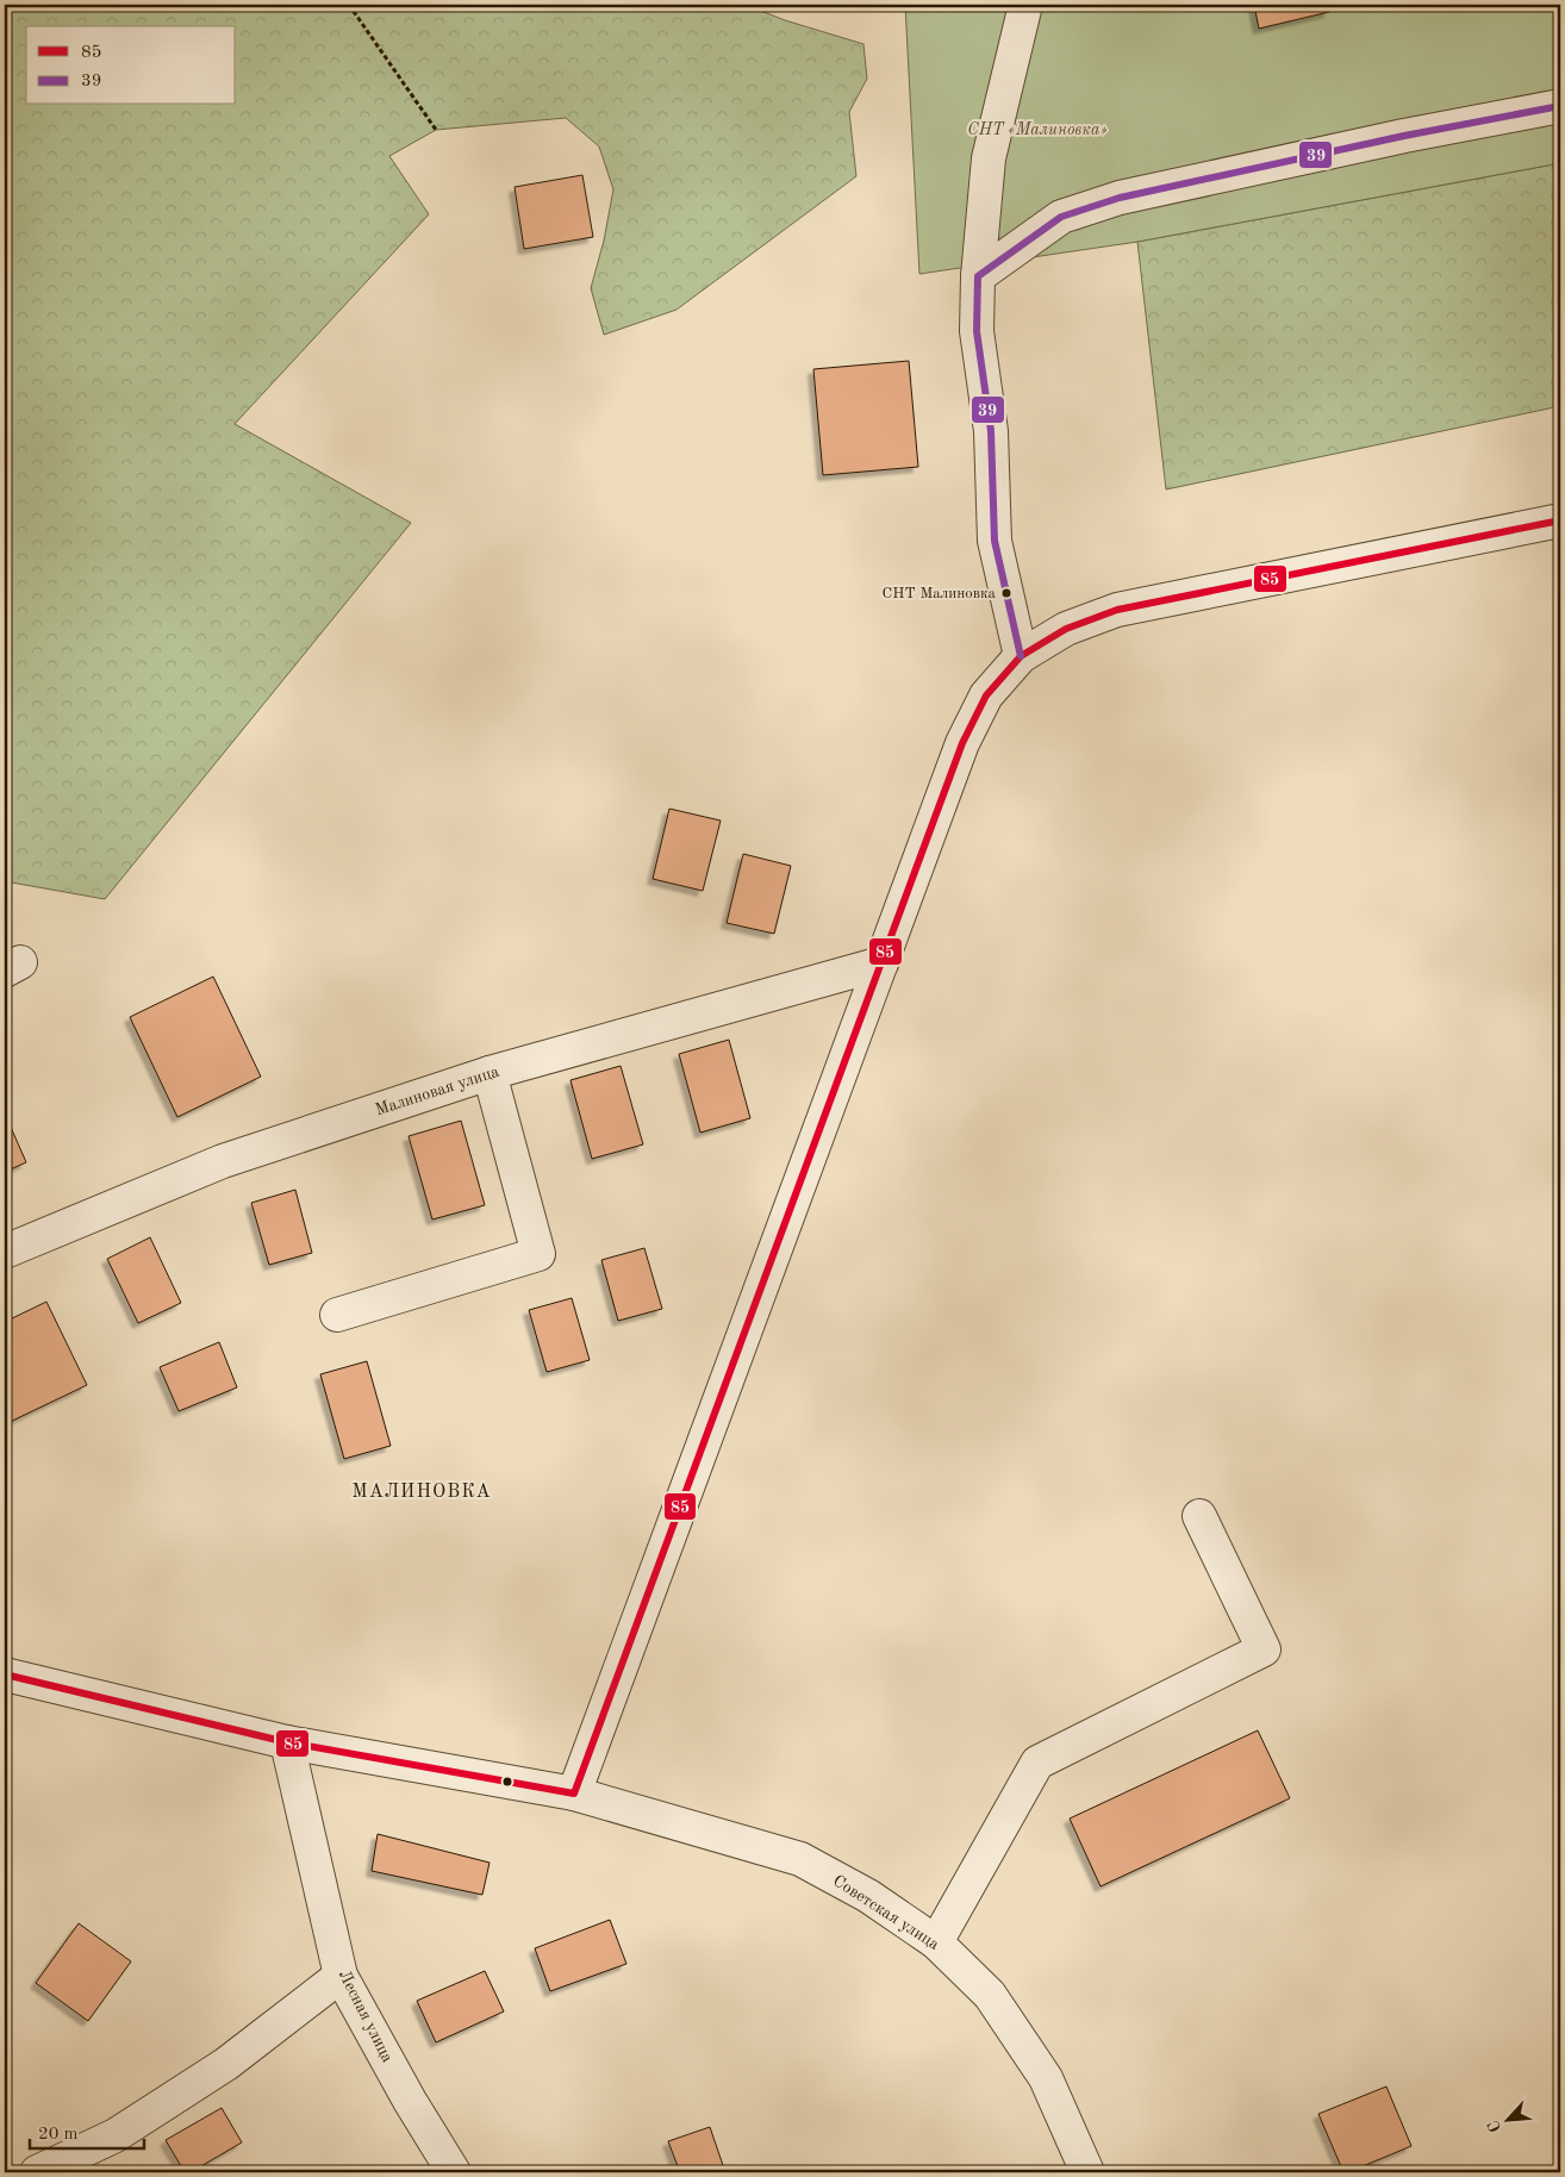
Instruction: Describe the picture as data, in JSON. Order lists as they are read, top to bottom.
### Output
{
  "streets": {
    "street": ["Малиновая улица", "Советская улица", "Лесная улица"]
  },
  "crossings": [
    ["Советская улица", "Лесная улица"]
  ],
  "districts": ["МАЛИНОВКА"],
  "parks": ["СНТ «Малиновка»"],
  "places": ["СНТ Малиновка"],
  "lines": ["transit line 39", "transit line 85"],
  "legend": ["85", "39"],
  "scale_bar": "20 m",
  "north": "bottom left"
}
